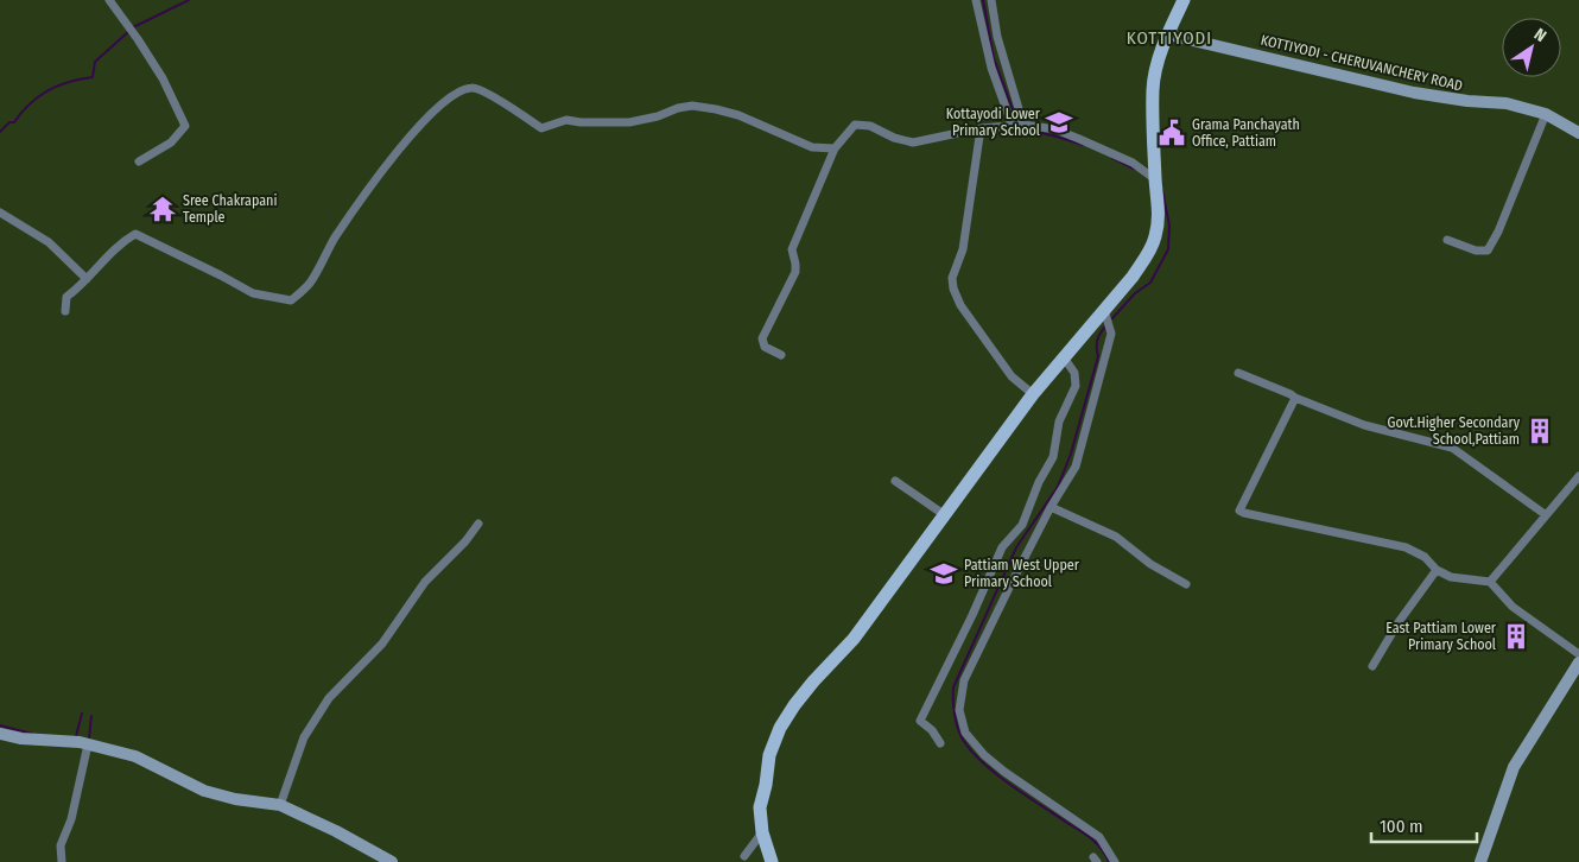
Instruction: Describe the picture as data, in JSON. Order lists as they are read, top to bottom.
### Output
{
  "streets": {
    "main road": ["KOTTIYODI - CHERUVANCHERY ROAD"]
  },
  "districts": ["KOTTIYODI"],
  "places": {
    "school or university": ["Kottayodi Lower Primary School", "Pattiam West Upper Primary School"],
    "public building": ["Grama Panchayath Office, Pattiam"],
    "temple": ["Sree Chakrapani Temple"],
    "building": ["Govt.Higher Secondary School,Pattiam", "East Pattiam Lower Primary School"]
  },
  "scale_bar": "100 m",
  "north": "top right"
}
